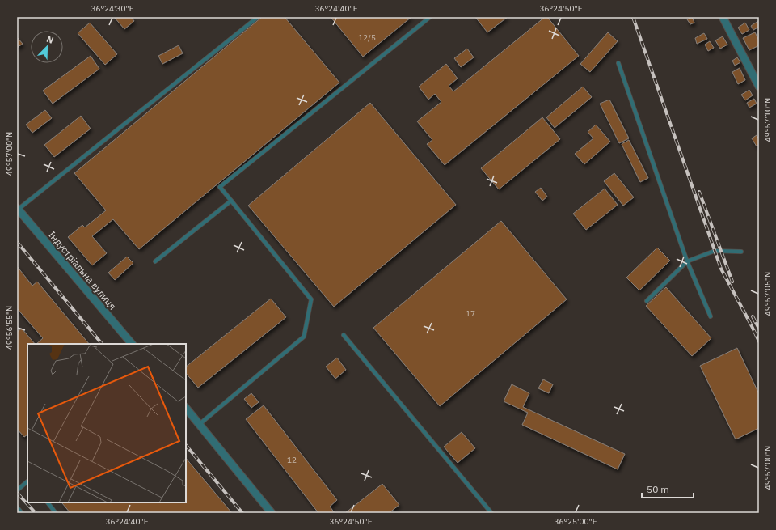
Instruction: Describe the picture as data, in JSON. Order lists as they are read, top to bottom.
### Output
{
  "streets": {
    "street": ["Індустріальна вулиця"]
  },
  "house_numbers": ["12/5", "17", "12"],
  "scale_bar": "50 m",
  "north": "top right",
  "coordinates": [
    "36°24'30\"E",
    "36°24'40\"E",
    "36°24'50\"E",
    "49°57'10\"N",
    "49°57'00\"N",
    "49°57'05\"N",
    "49°56'55\"N",
    "36°25'00\"E"
  ]
}
